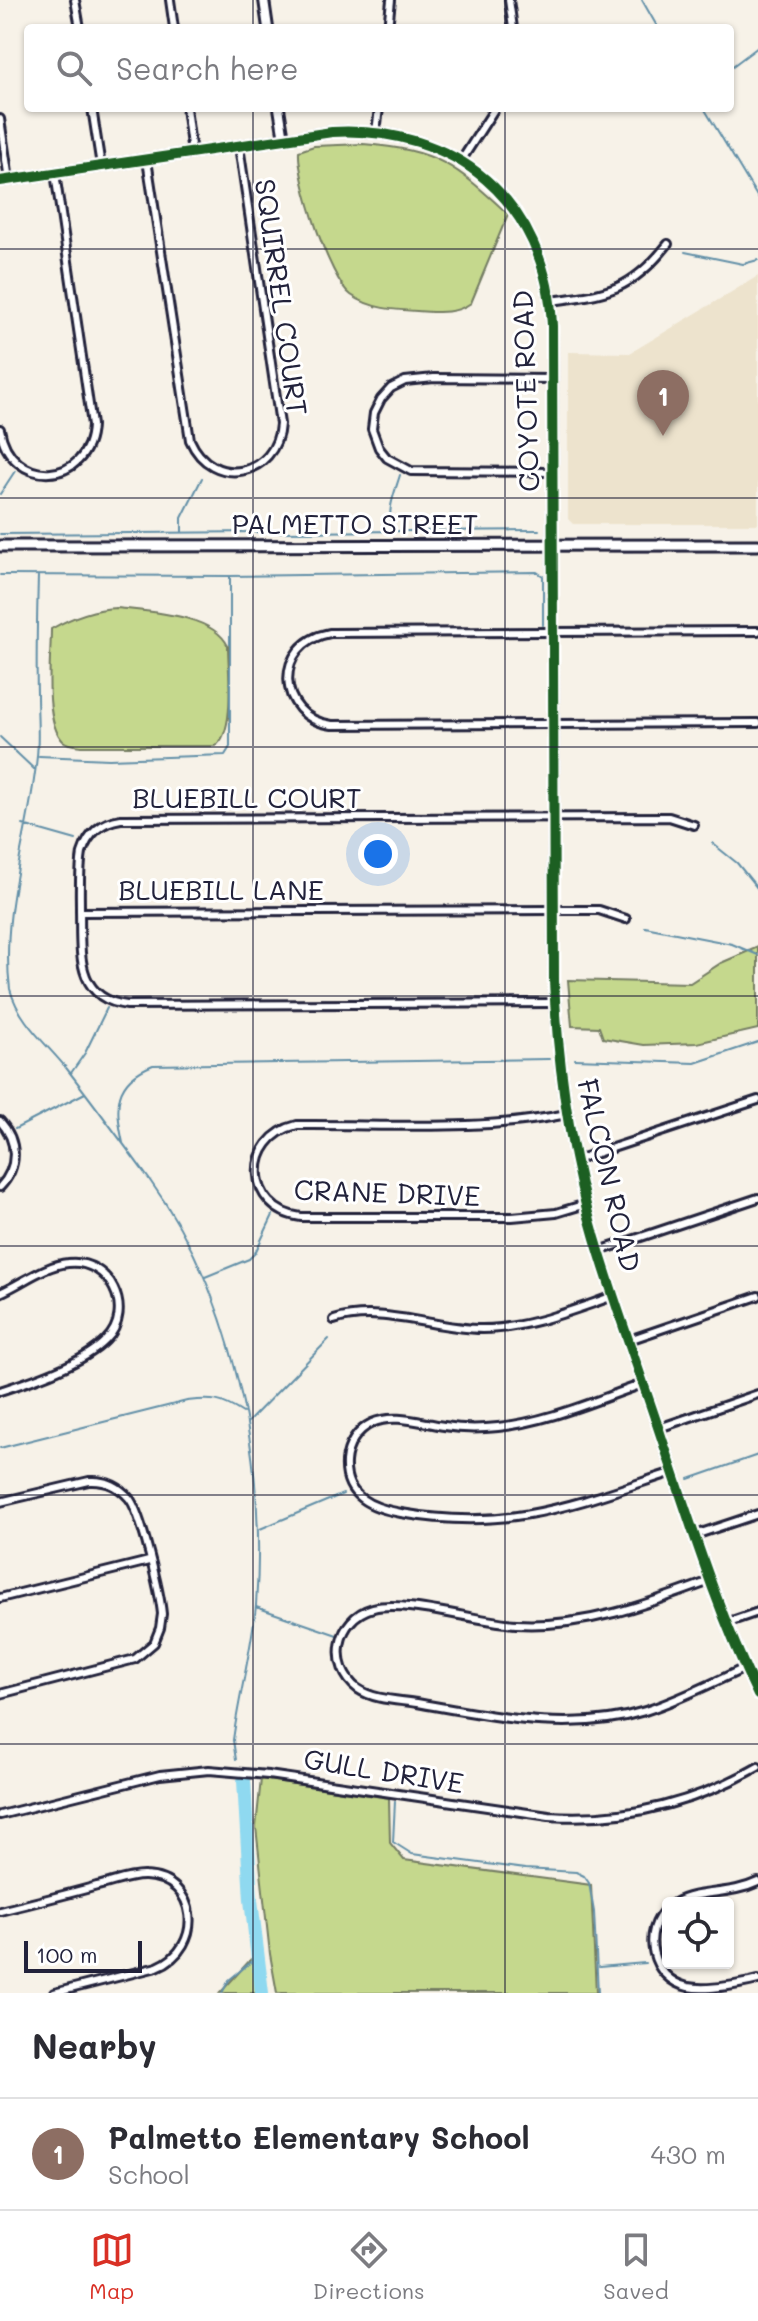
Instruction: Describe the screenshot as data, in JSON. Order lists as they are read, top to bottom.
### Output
{
  "streets": {
    "main road": ["PALMETTO STREET"],
    "street": [
      "SQUIRREL COURT",
      "COYOTE ROAD",
      "BLUEBILL COURT",
      "BLUEBILL LANE",
      "FALCON ROAD",
      "CRANE DRIVE",
      "GULL DRIVE"
    ]
  },
  "crossings": [
    ["SQUIRREL COURT", "COYOTE ROAD"],
    ["COYOTE ROAD", "PALMETTO STREET"],
    ["COYOTE ROAD", "FALCON ROAD"],
    ["PALMETTO STREET", "FALCON ROAD"],
    ["BLUEBILL COURT", "BLUEBILL LANE"],
    ["BLUEBILL COURT", "FALCON ROAD"],
    ["BLUEBILL LANE", "FALCON ROAD"],
    ["FALCON ROAD", "CRANE DRIVE"]
  ],
  "scale_bar": "100 m",
  "page": {
    "search": "Search here",
    "pins": "1",
    "scale": "100 m",
    "heading": "Nearby",
    "list": [
      {
        "mark": "1",
        "name": "Palmetto Elementary School",
        "note": "School",
        "value": "430 m"
      }
    ],
    "nav": ["Map", "Directions", "Saved"]
  }
}
